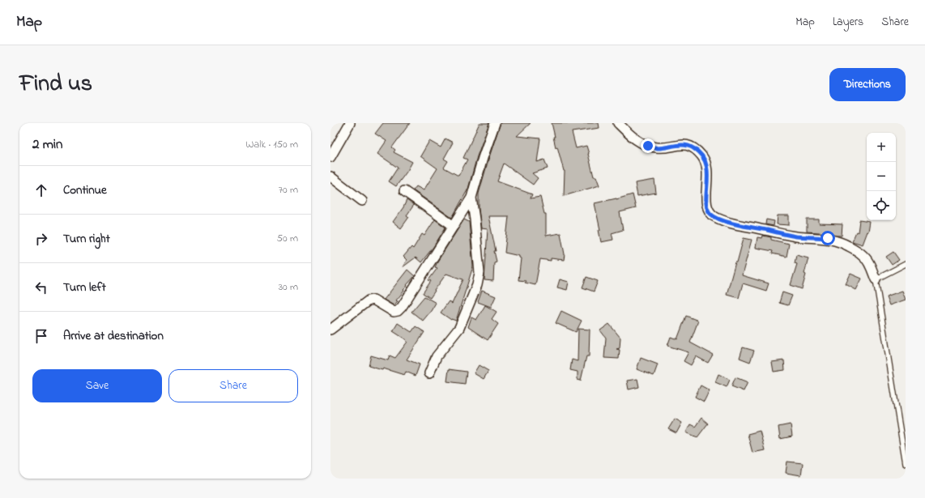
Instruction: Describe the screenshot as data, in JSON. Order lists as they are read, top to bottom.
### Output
{
  "page": {
    "header": "Map",
    "nav": ["Map", "Layers", "Share"],
    "title": "Find us",
    "buttons": [
      "Directions",
      ["Save", "Share"]
    ],
    "heading": ["2 min", "Walk · 150 m"],
    "map_buttons": ["+", "−"],
    "list": [
      ["Continue", "70 m"],
      ["Turn right", "50 m"],
      ["Turn left", "30 m"],
      "Arrive at destination"
    ]
  }
}
